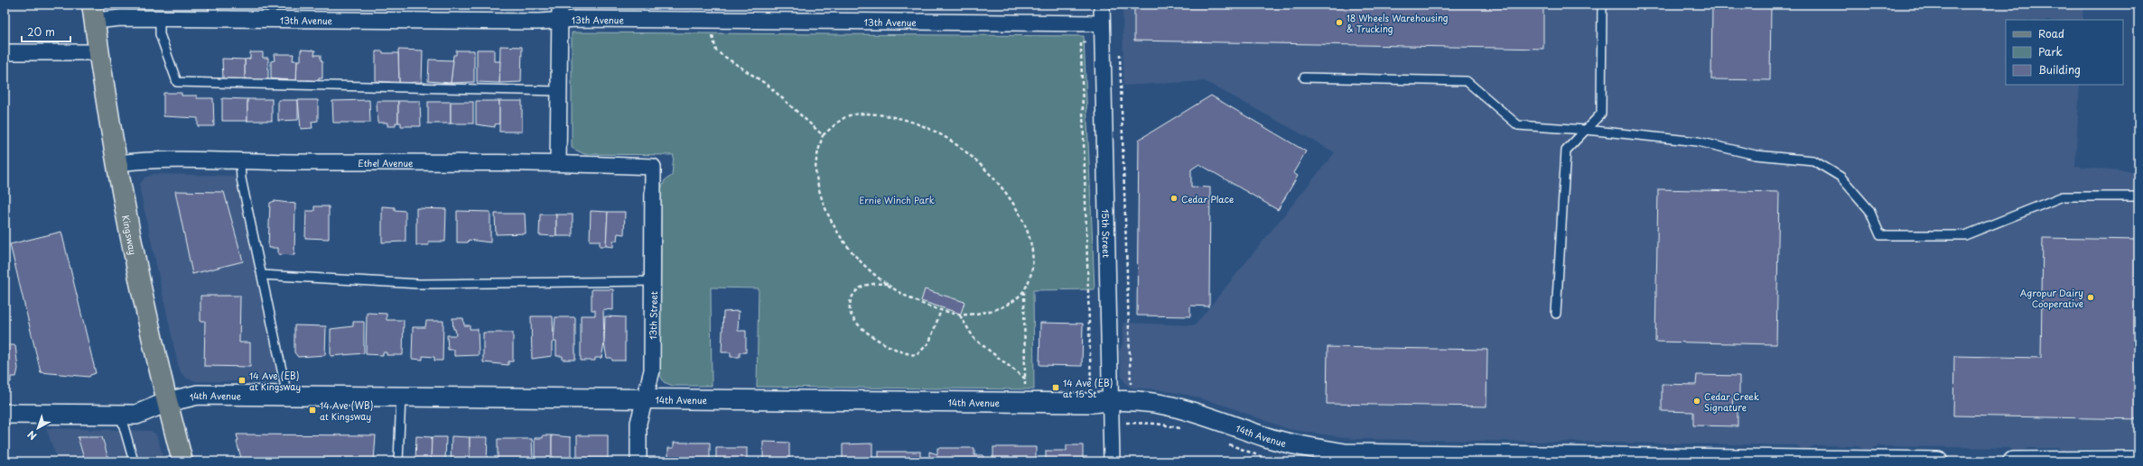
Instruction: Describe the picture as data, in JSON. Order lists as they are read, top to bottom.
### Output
{
  "streets": {
    "main road": ["Kingsway"],
    "street": [
      "13th Avenue",
      "Ethel Avenue",
      "15th Street",
      "13th Street",
      "14th Avenue"
    ]
  },
  "crossings": [
    ["13th Avenue", "15th Street"],
    ["13th Avenue", "Kingsway"],
    ["Ethel Avenue", "Kingsway"],
    ["Ethel Avenue", "13th Street"],
    ["15th Street", "14th Avenue"],
    ["Kingsway", "14th Avenue"],
    ["13th Street", "14th Avenue"]
  ],
  "parks": ["Ernie Winch Park"],
  "places": {
    "other": [
      "18 Wheels Warehousing & Trucking",
      "Cedar Place",
      "Agropur Dairy Cooperative",
      "Cedar Creek Signature"
    ],
    "transit": ["14 Ave (EB) at Kingsway", "14 Ave (EB) at 15 St", "14 Ave (WB) at Kingsway"]
  },
  "legend": ["Road", "Park", "Building"],
  "scale_bar": "20 m",
  "north": "bottom left"
}
